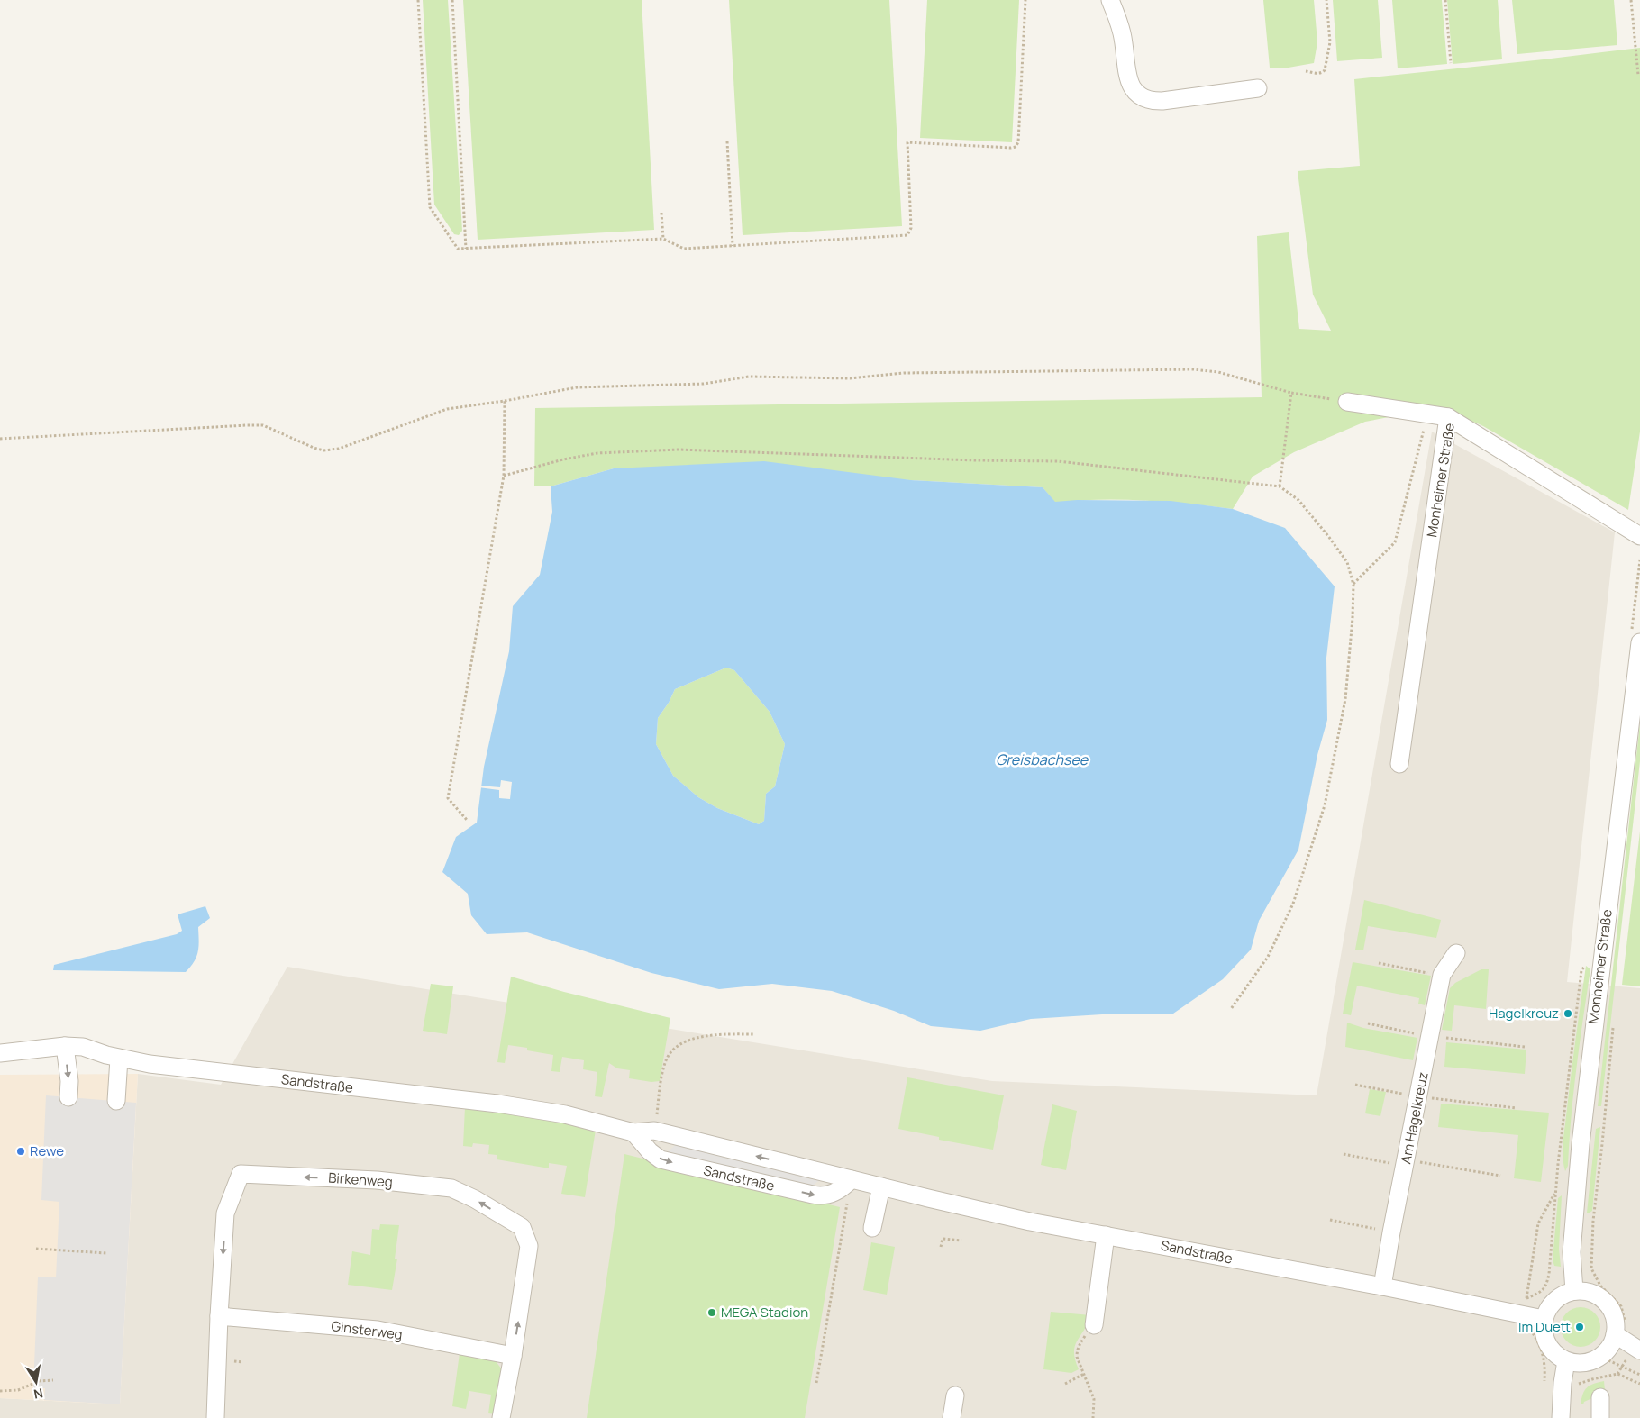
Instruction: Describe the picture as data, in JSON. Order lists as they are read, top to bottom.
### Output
{
  "streets": {
    "street": [
      "Monheimer Straße",
      "Sandstraße",
      "Am Hagelkreuz",
      "Birkenweg",
      "Ginsterweg"
    ]
  },
  "crossings": [
    ["Monheimer Straße", "Sandstraße"],
    ["Sandstraße", "Am Hagelkreuz"],
    ["Birkenweg", "Ginsterweg"]
  ],
  "water": ["Greisbachsee"],
  "places": [
    "Hagelkreuz",
    "Rewe",
    "MEGA Stadion",
    "Im Duett"
  ],
  "north": "bottom"
}
